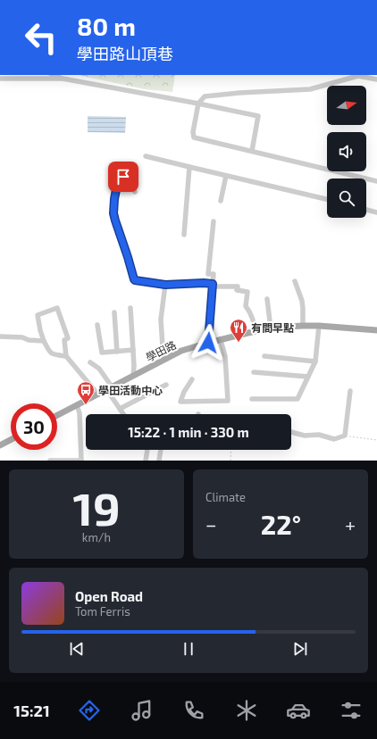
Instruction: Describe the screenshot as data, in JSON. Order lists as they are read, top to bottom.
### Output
{
  "streets": {
    "main road": ["學田路"]
  },
  "places": {
    "restaurant": ["有間早點"],
    "bus stop": ["學田活動中心"]
  },
  "north": "right",
  "page": {
    "turn": ["80 m", "學田路山頂巷"],
    "limit": "30",
    "trip": "15:22 · 1 min · 330 m",
    "tile": [
      ["19", "km/h"],
      "Climate"
    ],
    "heat": ["−", "22°", "+"],
    "song": ["Open Road", "Tom Ferris"],
    "tabs": "15:21"
  }
}
